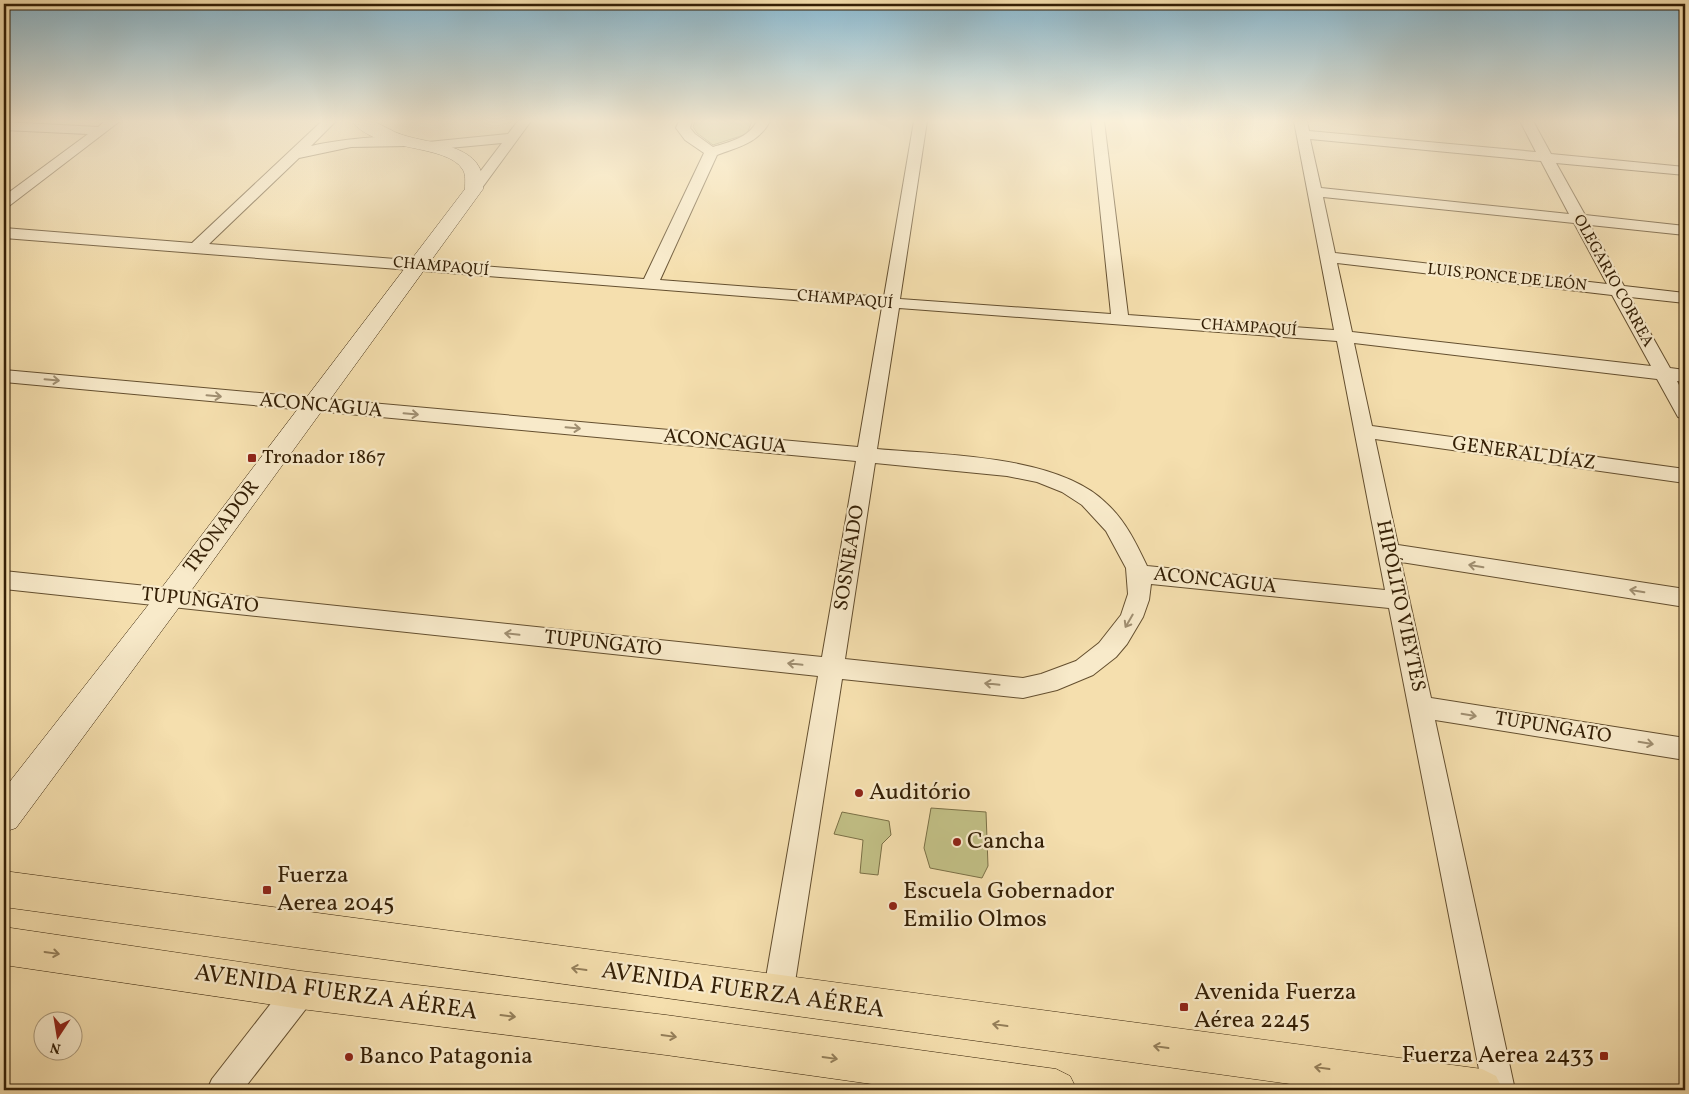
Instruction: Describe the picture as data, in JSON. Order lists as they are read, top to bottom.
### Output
{
  "streets": {
    "main road": ["TRONADOR", "AVENIDA FUERZA AÉREA"],
    "street": [
      "CHAMPAQUÍ",
      "LUIS PONCE DE LEÓN",
      "OLEGARIO CORREA",
      "ACONCAGUA",
      "GENERAL DÍAZ",
      "SOSNEADO",
      "TUPUNGATO",
      "HIPÓLITO VIEYTES"
    ]
  },
  "crossings": [
    ["CHAMPAQUÍ", "OLEGARIO CORREA"],
    ["CHAMPAQUÍ", "TRONADOR"],
    ["CHAMPAQUÍ", "SOSNEADO"],
    ["CHAMPAQUÍ", "HIPÓLITO VIEYTES"],
    ["LUIS PONCE DE LEÓN", "OLEGARIO CORREA"],
    ["LUIS PONCE DE LEÓN", "HIPÓLITO VIEYTES"],
    ["ACONCAGUA", "TRONADOR"],
    ["ACONCAGUA", "SOSNEADO"],
    ["ACONCAGUA", "TUPUNGATO"],
    ["ACONCAGUA", "HIPÓLITO VIEYTES"],
    ["GENERAL DÍAZ", "HIPÓLITO VIEYTES"],
    ["TRONADOR", "TUPUNGATO"],
    ["SOSNEADO", "TUPUNGATO"],
    ["SOSNEADO", "AVENIDA FUERZA AÉREA"],
    ["TUPUNGATO", "HIPÓLITO VIEYTES"]
  ],
  "one_way": ["ACONCAGUA"],
  "places": {
    "transit": [
      "Tronador 1867",
      "Fuerza Aerea 2045",
      "Avenida Fuerza Aérea 2245",
      "Fuerza Aerea 2433"
    ],
    "other": [
      "Auditório",
      "Cancha",
      "Escuela Gobernador Emilio Olmos",
      "Banco Patagonia"
    ]
  },
  "north": "bottom"
}
